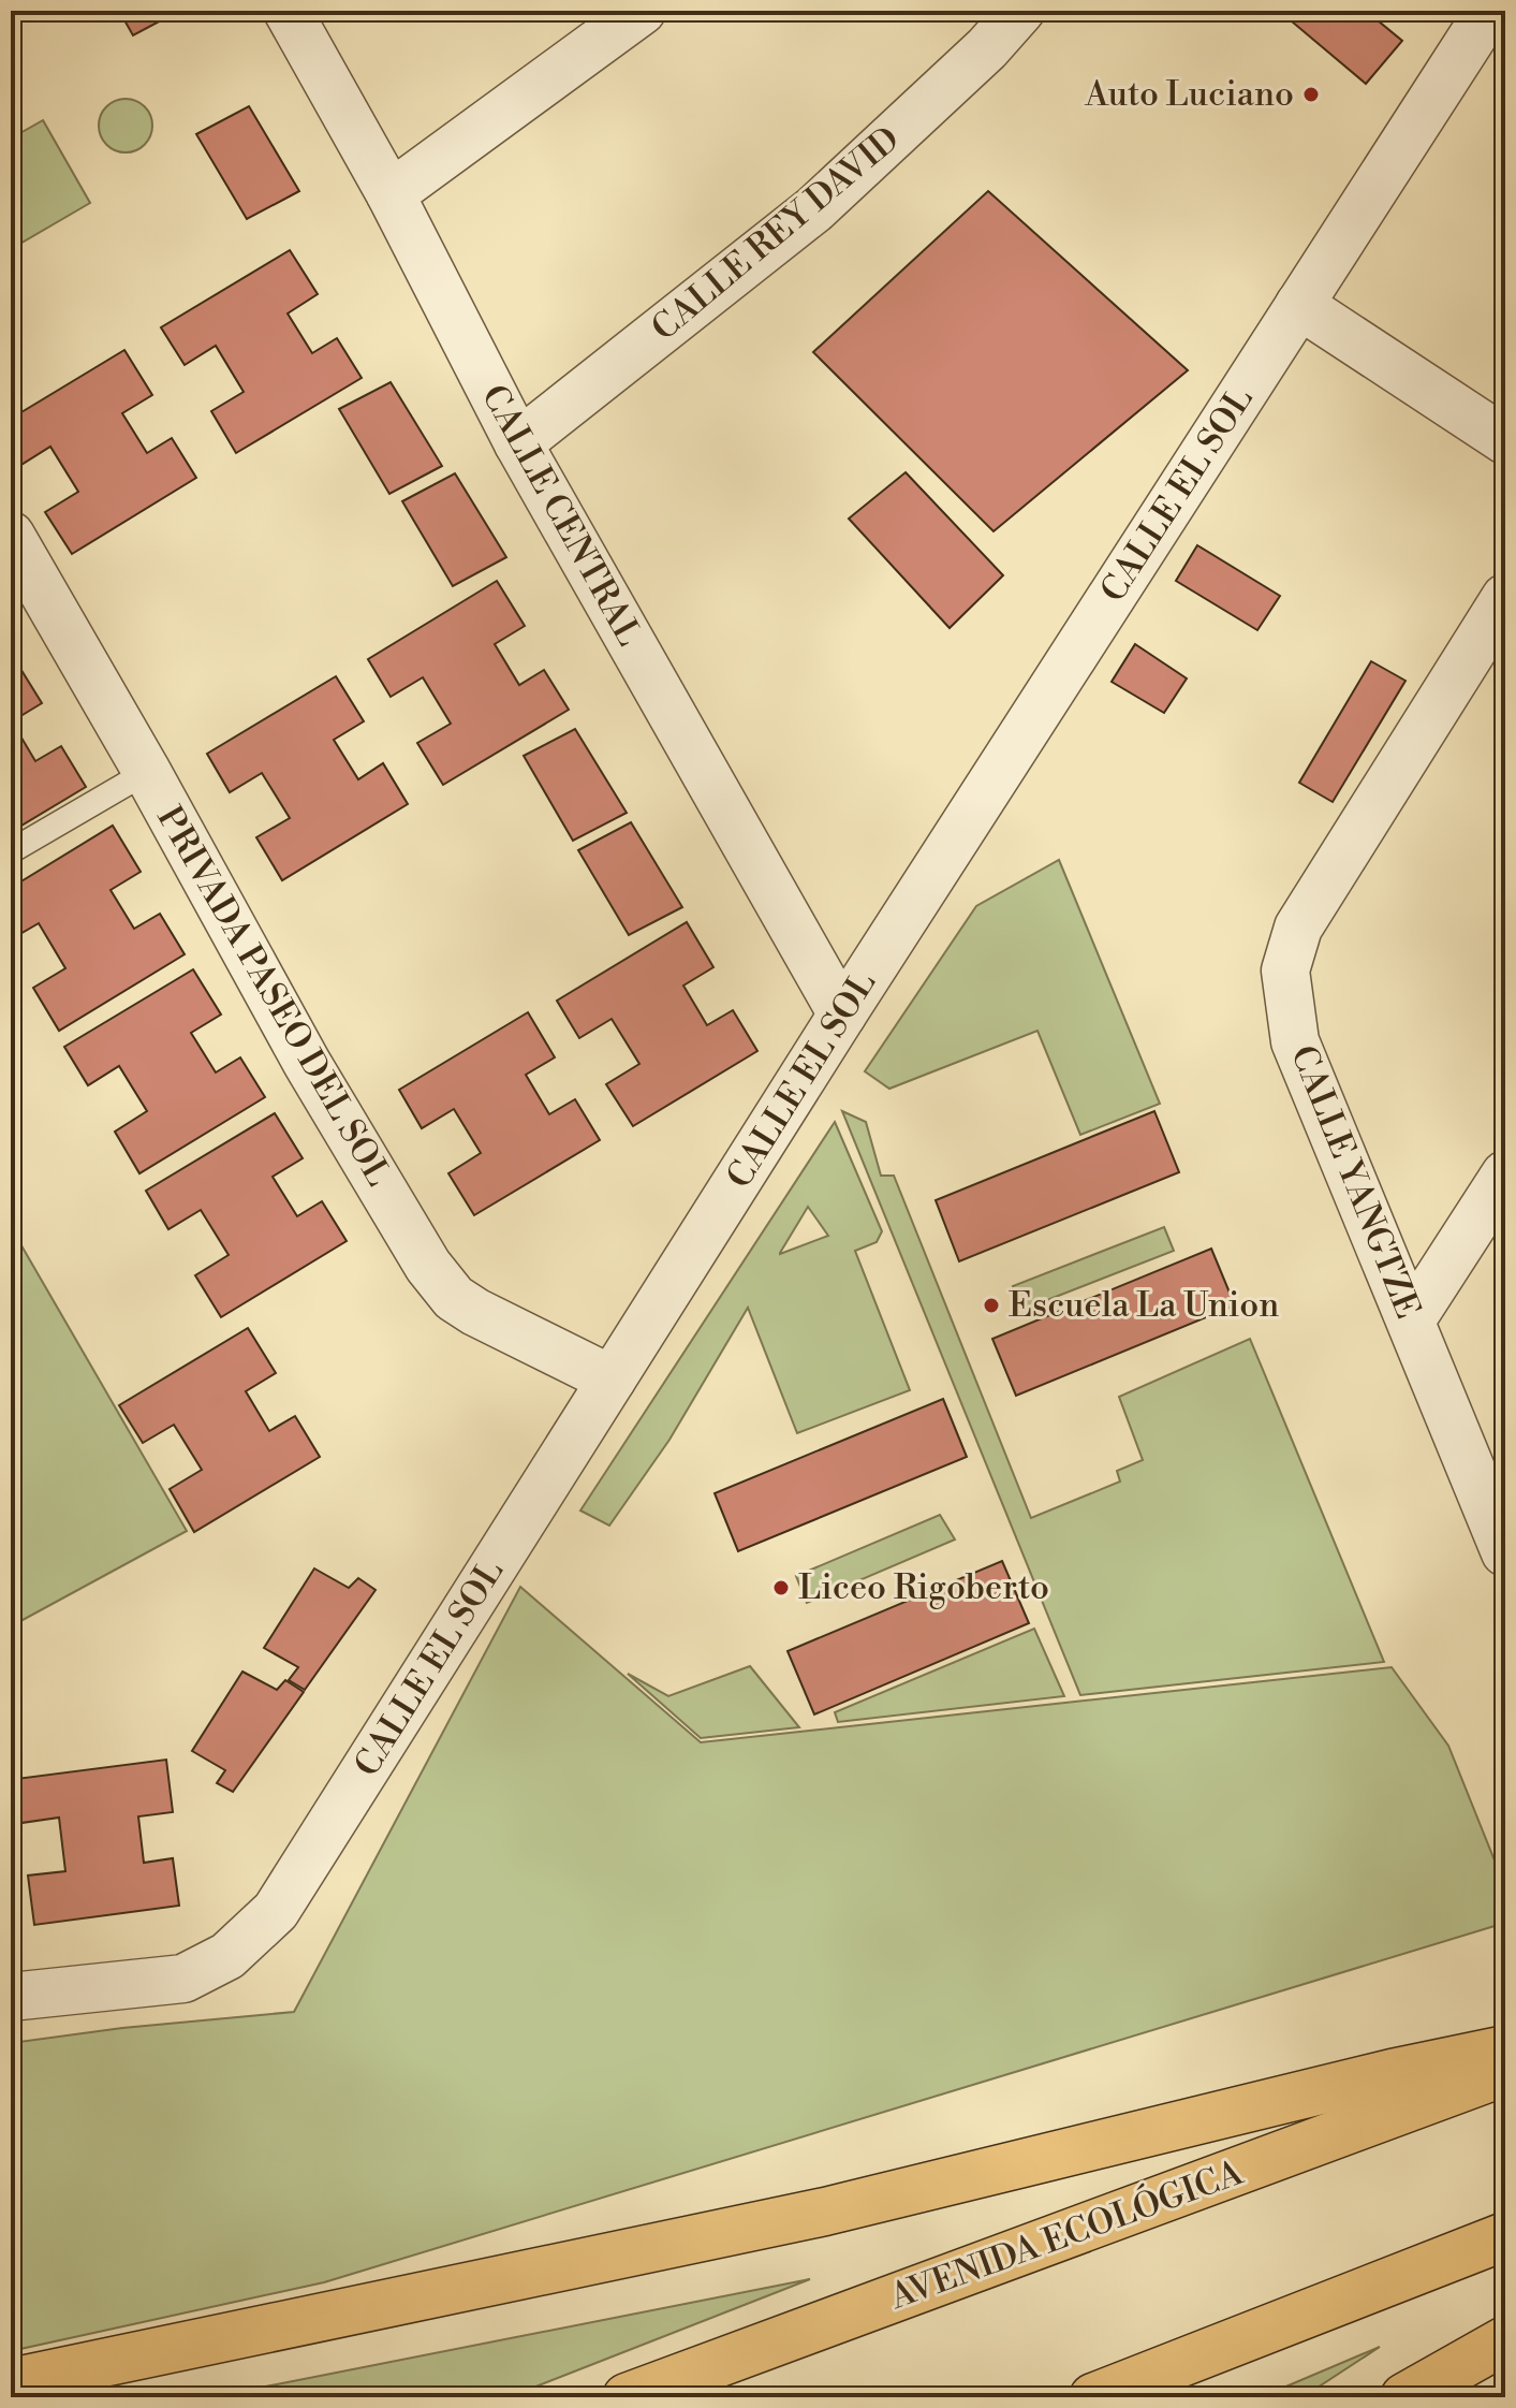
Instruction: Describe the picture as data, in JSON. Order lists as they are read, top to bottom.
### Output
{
  "streets": {
    "main road": ["AVENIDA ECOLÓGICA"],
    "street": [
      "CALLE REY DAVID",
      "CALLE EL SOL",
      "CALLE CENTRAL",
      "PRIVADA PASEO DEL SOL",
      "CALLE YANGTZE"
    ]
  },
  "crossings": [
    ["CALLE REY DAVID", "CALLE CENTRAL"],
    ["CALLE EL SOL", "CALLE CENTRAL"],
    ["CALLE EL SOL", "PRIVADA PASEO DEL SOL"]
  ],
  "places": ["Auto Luciano", "Escuela La Union", "Liceo Rigoberto"]
}
